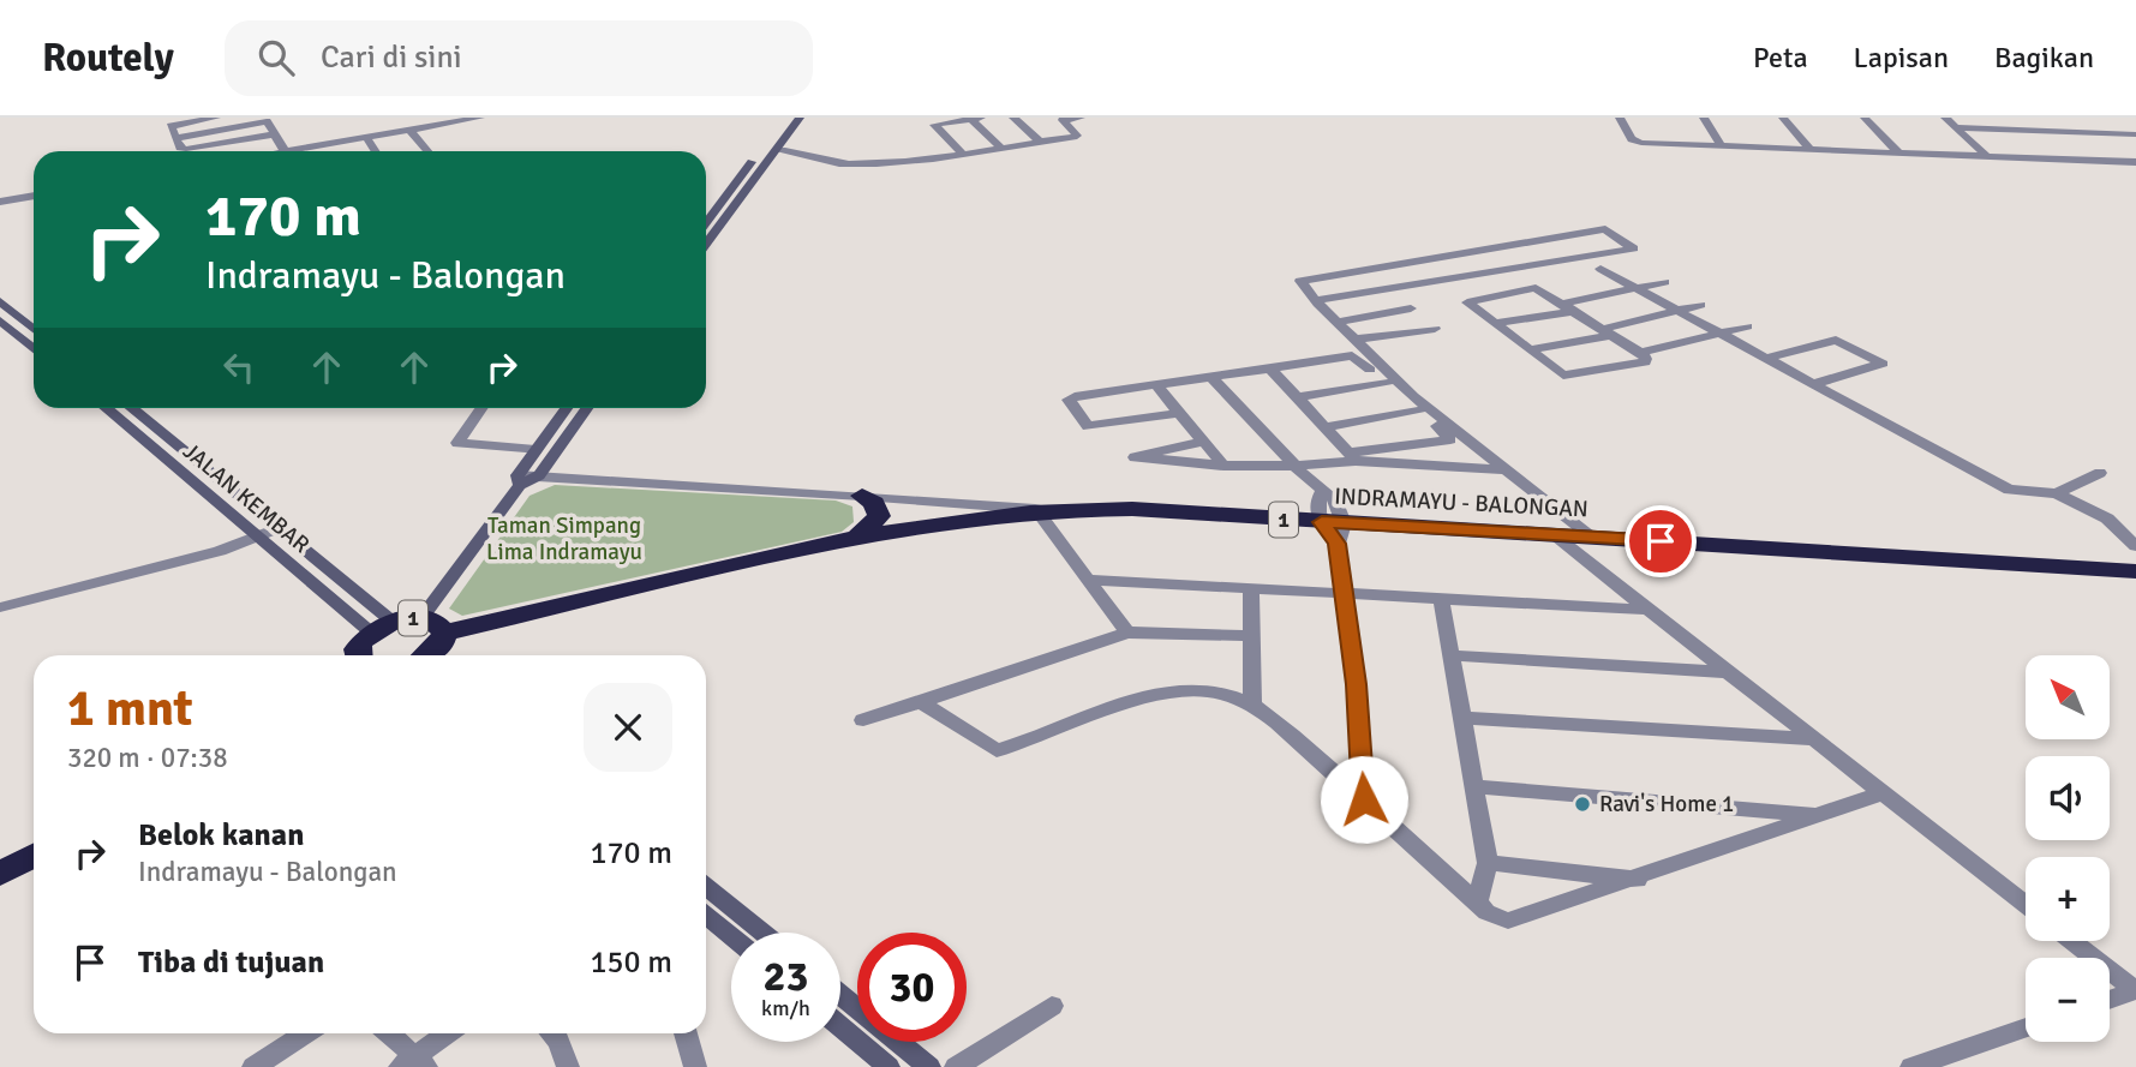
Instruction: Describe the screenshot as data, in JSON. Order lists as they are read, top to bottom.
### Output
{
  "streets": {
    "highway": ["INDRAMAYU - BALONGAN", "1"],
    "main road": ["JALAN KEMBAR"]
  },
  "crossings": [
    ["JALAN KEMBAR", "1"],
    ["INDRAMAYU - BALONGAN", "1"]
  ],
  "parks": ["Taman Simpang Lima Indramayu"],
  "places": ["Ravi's Home 1"],
  "north": "top left",
  "page": {
    "header": "Routely",
    "search": "Cari di sini",
    "nav": ["Peta", "Lapisan", "Bagikan"],
    "turn": ["170 m", "Indramayu - Balongan"],
    "map_buttons": ["+", "−"],
    "heading": ["1 mnt", "320 m · 07:38"],
    "list": [
      {
        "name": "Belok kanan",
        "note": "Indramayu - Balongan",
        "value": "170 m"
      },
      {
        "name": "Tiba di tujuan",
        "value": "150 m"
      }
    ],
    "speed": "23 km/h",
    "limit": "30"
  }
}
